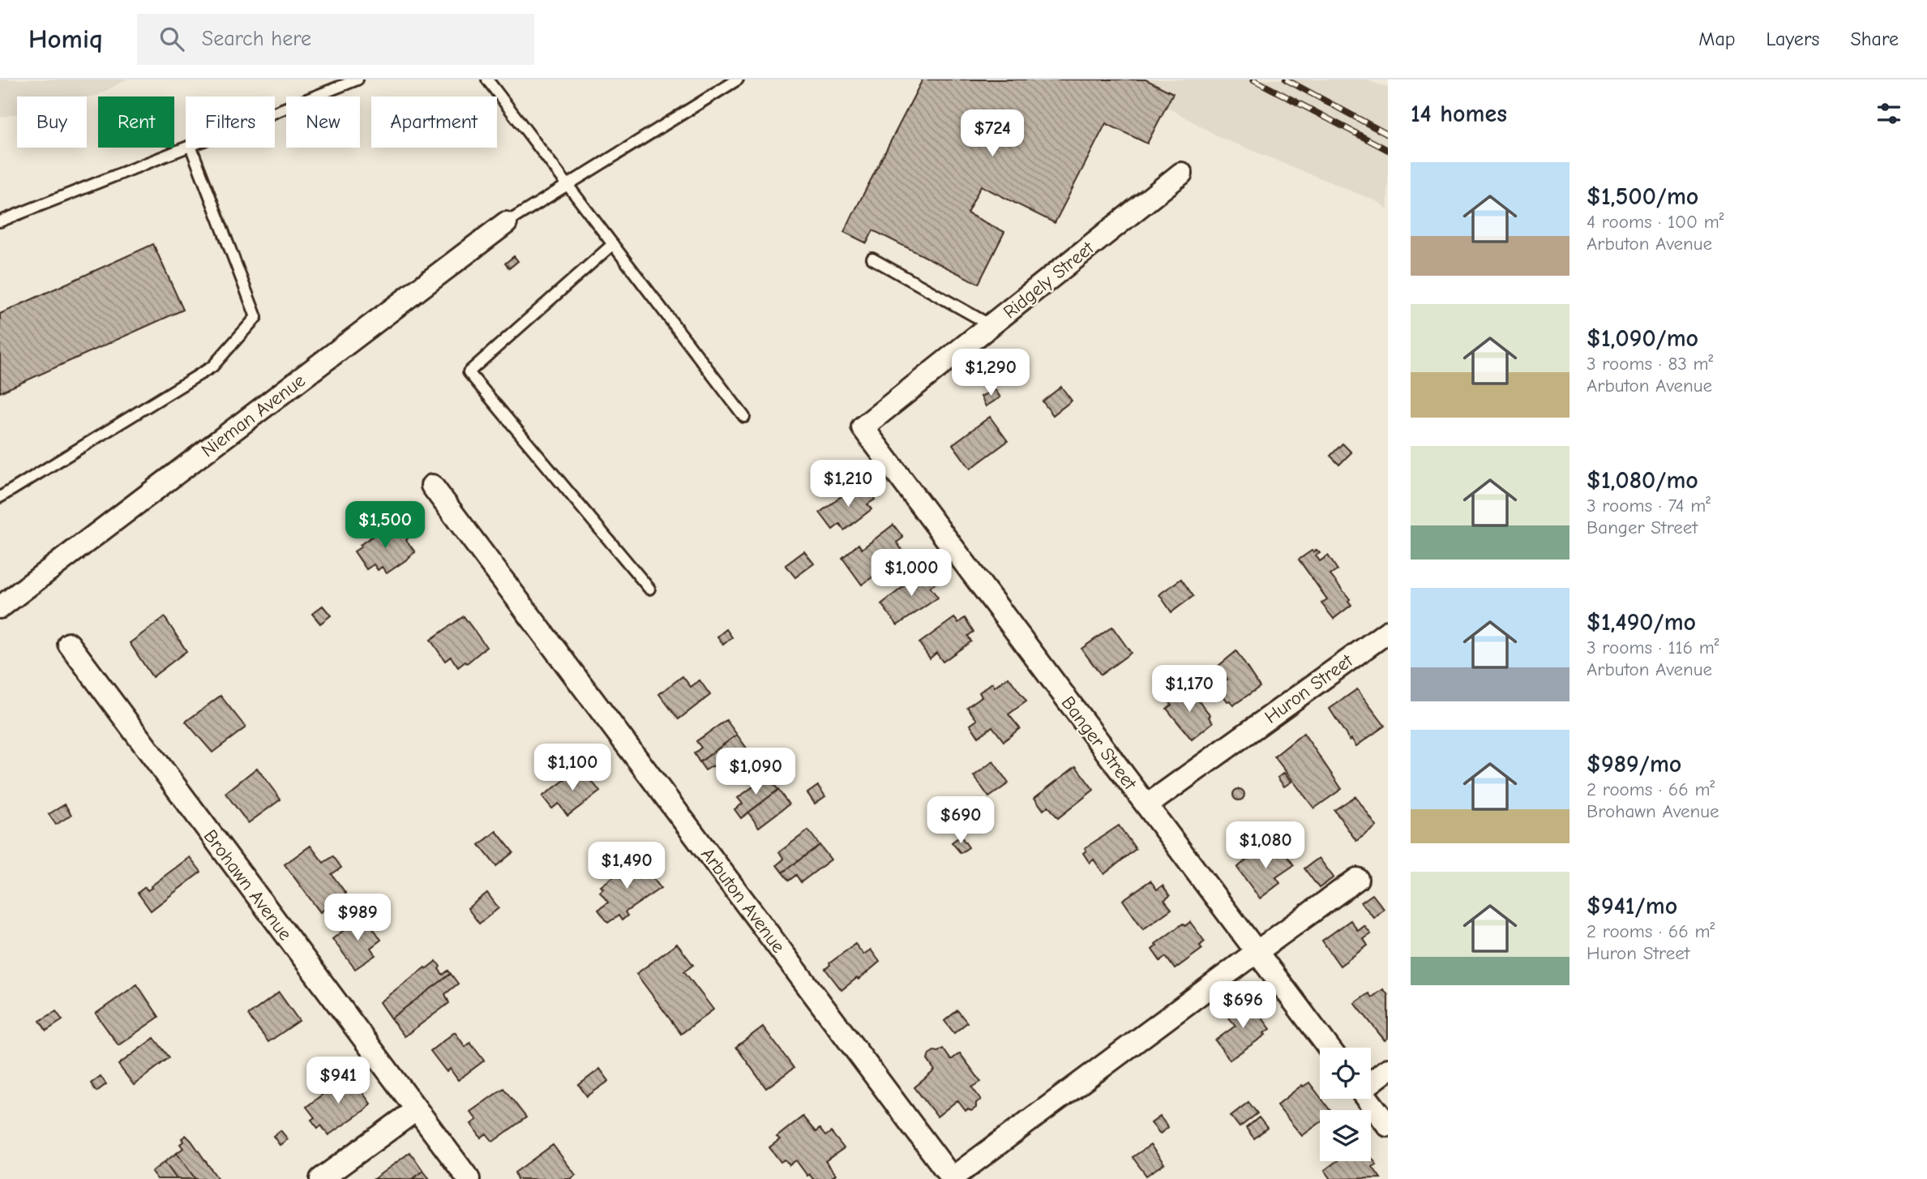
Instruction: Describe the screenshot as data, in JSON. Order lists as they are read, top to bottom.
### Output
{
  "streets": {
    "street": [
      "Ridgely Street",
      "Nieman Avenue",
      "Huron Street",
      "Banger Street",
      "Brohawn Avenue",
      "Arbuton Avenue"
    ]
  },
  "crossings": [
    ["Ridgely Street", "Banger Street"],
    ["Huron Street", "Banger Street"]
  ],
  "page": {
    "header": "Homiq",
    "search": "Search here",
    "nav": ["Map", "Layers", "Share"],
    "heading": "14 homes",
    "chip": [
      "Buy",
      "Rent",
      "Filters",
      "New",
      "Apartment"
    ],
    "price": [
      "$724",
      "$1,290",
      "$1,210",
      "$1,500",
      "$1,000",
      "$1,170",
      "$1,100",
      "$1,090",
      "$690",
      "$1,080",
      "$1,490",
      "$989",
      "$696",
      "$941"
    ],
    "list": [
      {
        "name": "$1,500/mo",
        "note": "4 rooms · 100 m² · Arbuton Avenue"
      },
      {
        "name": "$1,090/mo",
        "note": "3 rooms · 83 m² · Arbuton Avenue"
      },
      {
        "name": "$1,080/mo",
        "note": "3 rooms · 74 m² · Banger Street"
      },
      {
        "name": "$1,490/mo",
        "note": "3 rooms · 116 m² · Arbuton Avenue"
      },
      {
        "name": "$989/mo",
        "note": "2 rooms · 66 m² · Brohawn Avenue"
      },
      {
        "name": "$941/mo",
        "note": "2 rooms · 66 m² · Huron Street"
      }
    ]
  }
}
